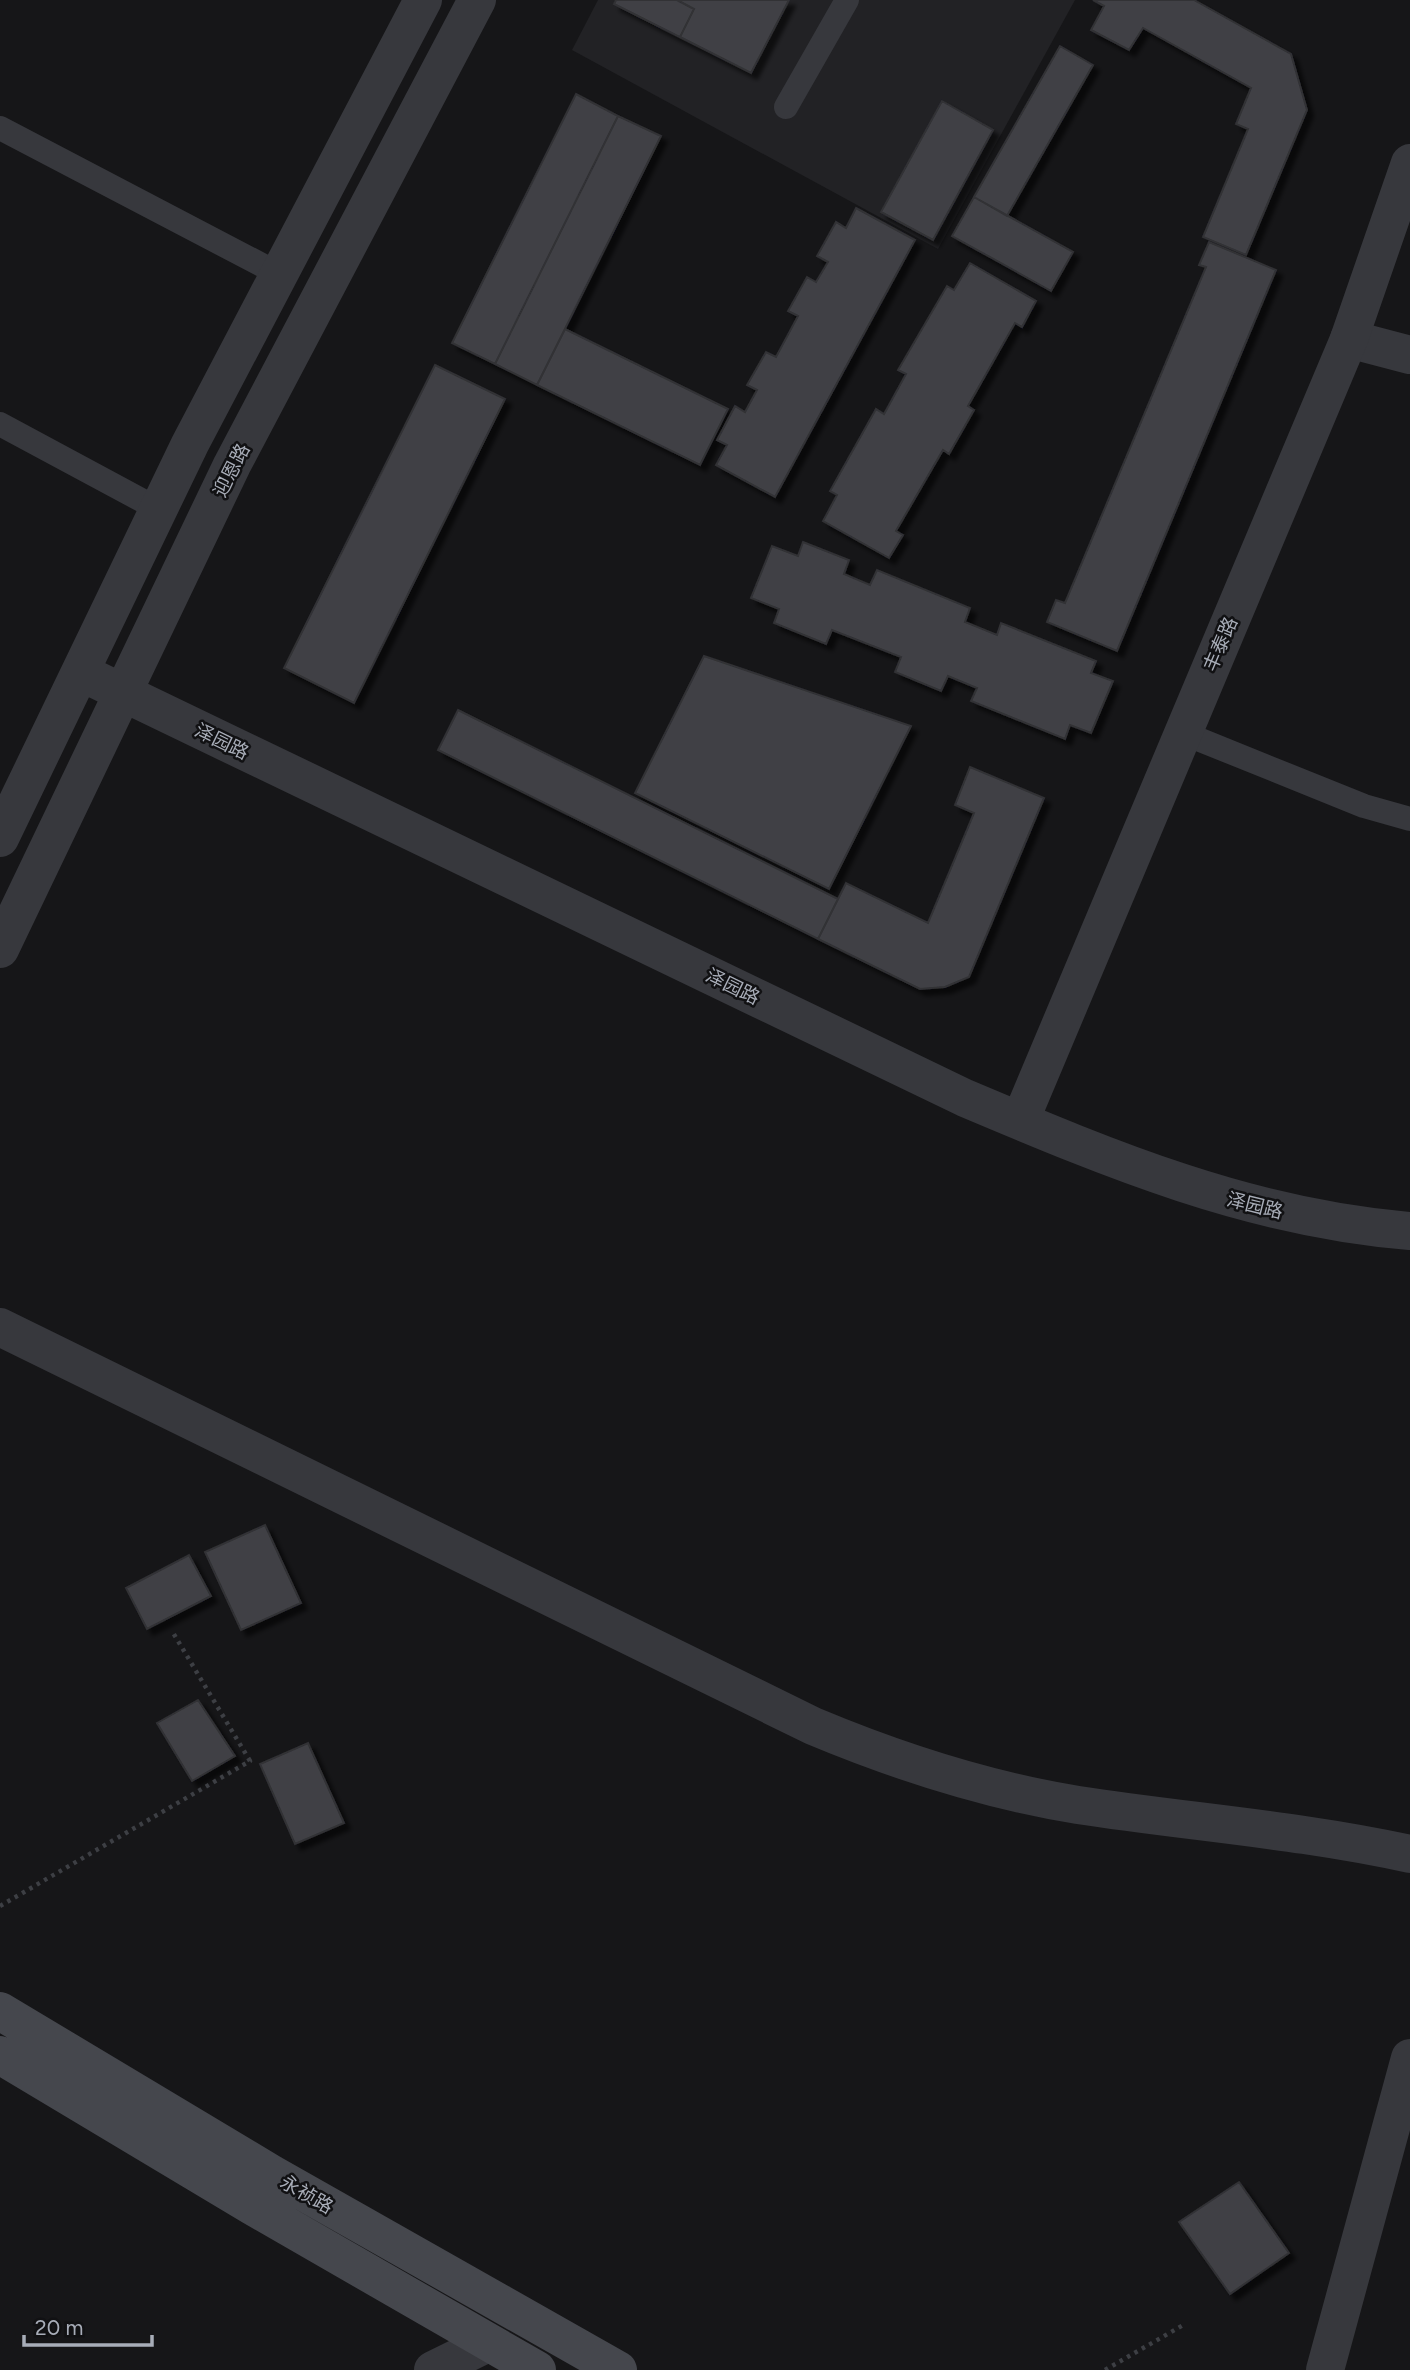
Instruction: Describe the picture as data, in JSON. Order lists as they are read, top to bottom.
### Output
{
  "streets": {
    "main road": ["永祯路"],
    "street": ["迎恩路", "丰泰路", "泽园路"]
  },
  "crossings": [
    ["迎恩路", "泽园路"],
    ["丰泰路", "泽园路"]
  ],
  "scale_bar": "20 m"
}
